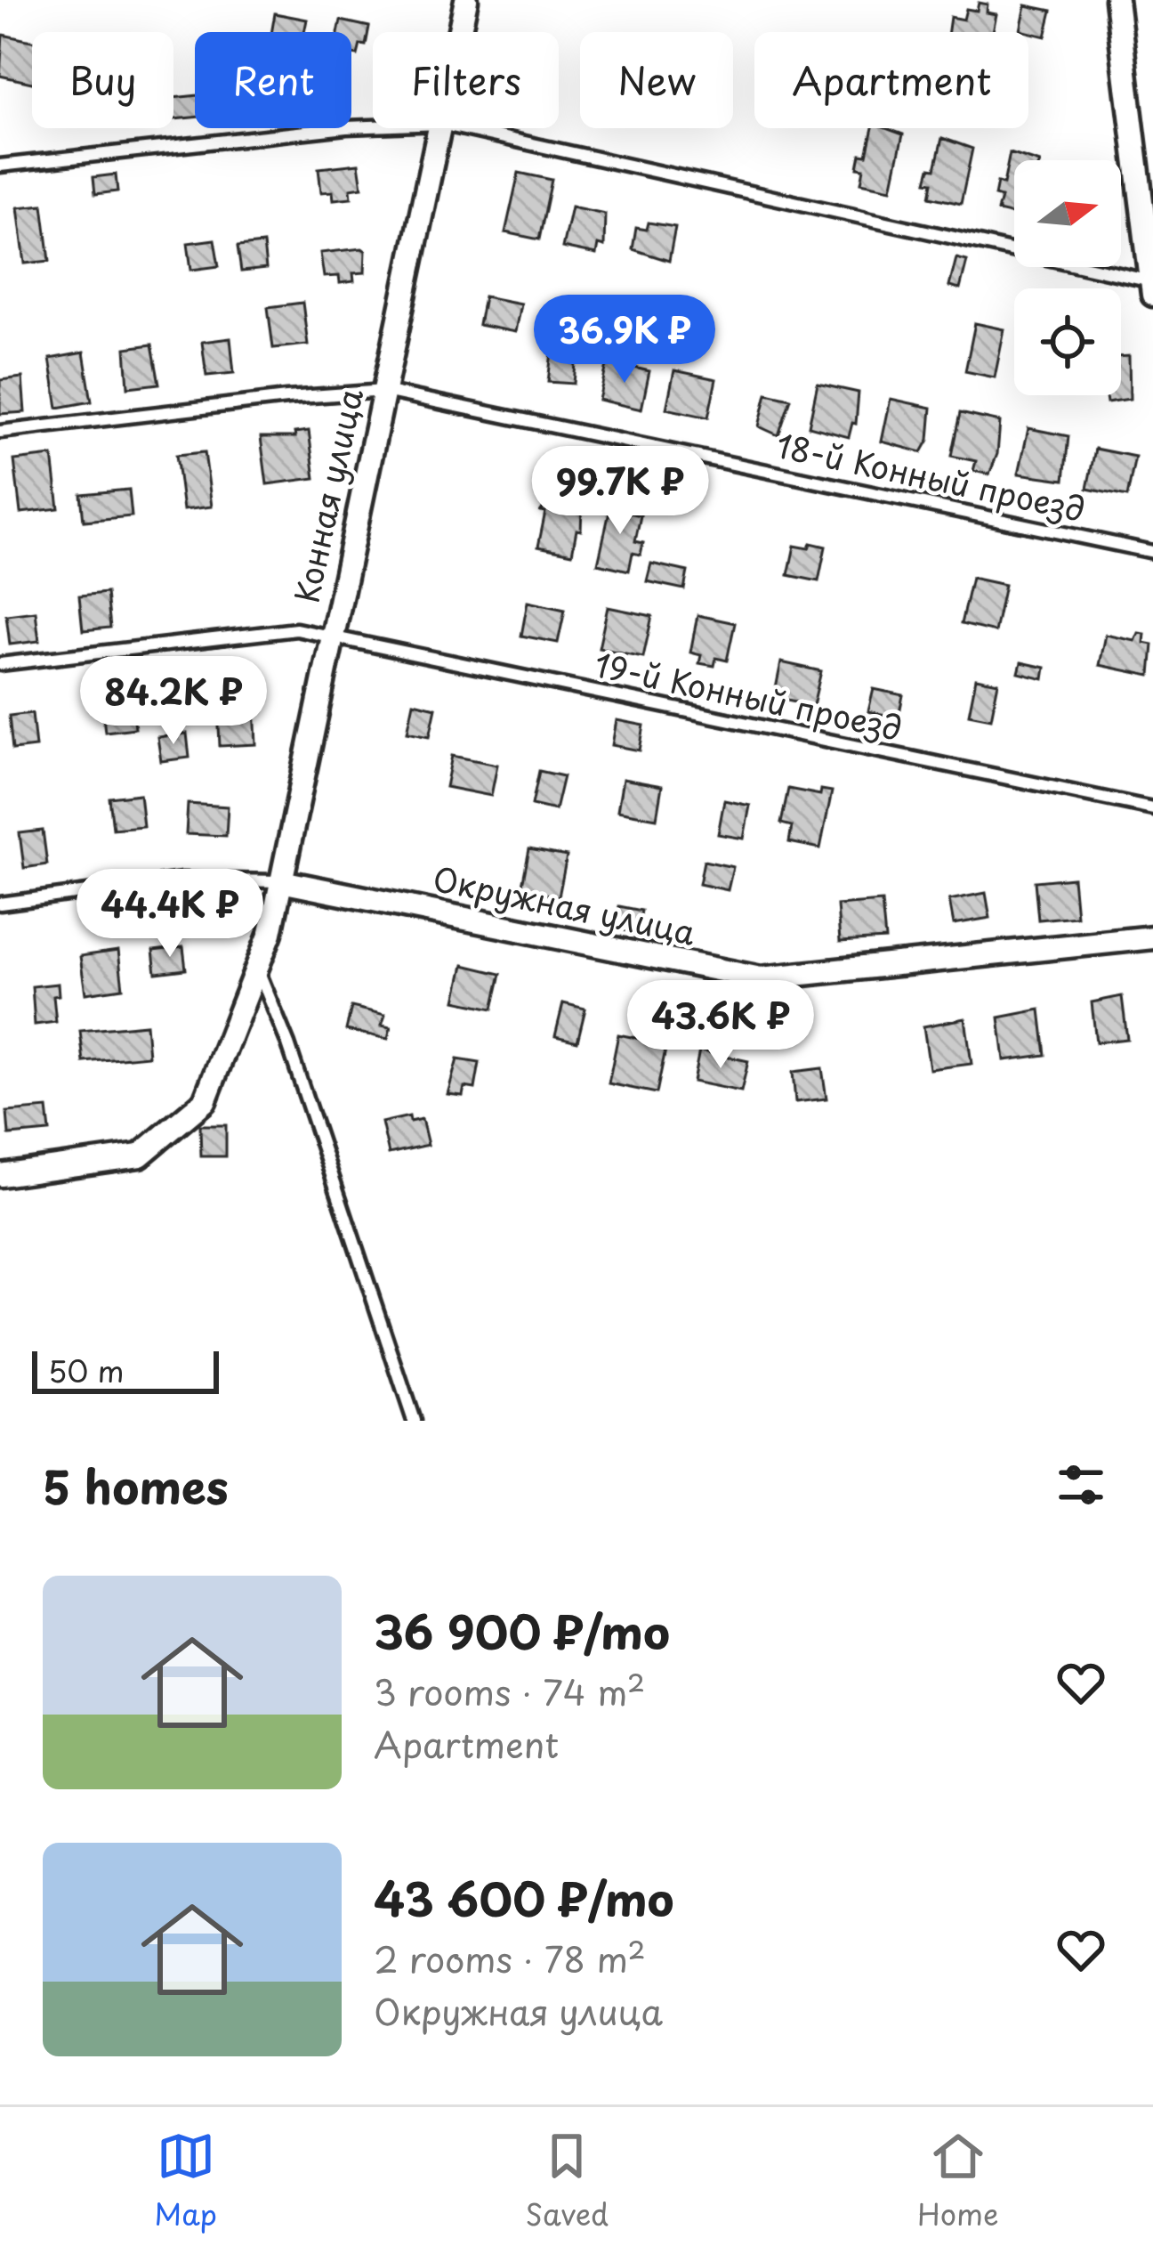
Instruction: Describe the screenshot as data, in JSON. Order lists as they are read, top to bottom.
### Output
{
  "streets": {
    "street": ["Конная улица", "Окружная улица"],
    "lane": ["18-й Конный проезд", "19-й Конный проезд"]
  },
  "crossings": [
    ["18-й Конный проезд", "Конная улица"],
    ["Конная улица", "19-й Конный проезд"],
    ["Конная улица", "Окружная улица"]
  ],
  "scale_bar": "50 m",
  "north": "right",
  "page": {
    "chip": [
      "Buy",
      "Rent",
      "Filters",
      "New",
      "Apartment"
    ],
    "price": [
      "36.9K ₽",
      "99.7K ₽",
      "84.2K ₽",
      "44.4K ₽",
      "43.6K ₽"
    ],
    "scale": "50 m",
    "heading": "5 homes",
    "list": [
      {
        "name": "36 900 ₽/mo",
        "note": "3 rooms · 74 m² · Apartment"
      },
      {
        "name": "43 600 ₽/mo",
        "note": "2 rooms · 78 m² · Окружная улица"
      }
    ],
    "tabs": ["Map", "Saved", "Home"]
  }
}
